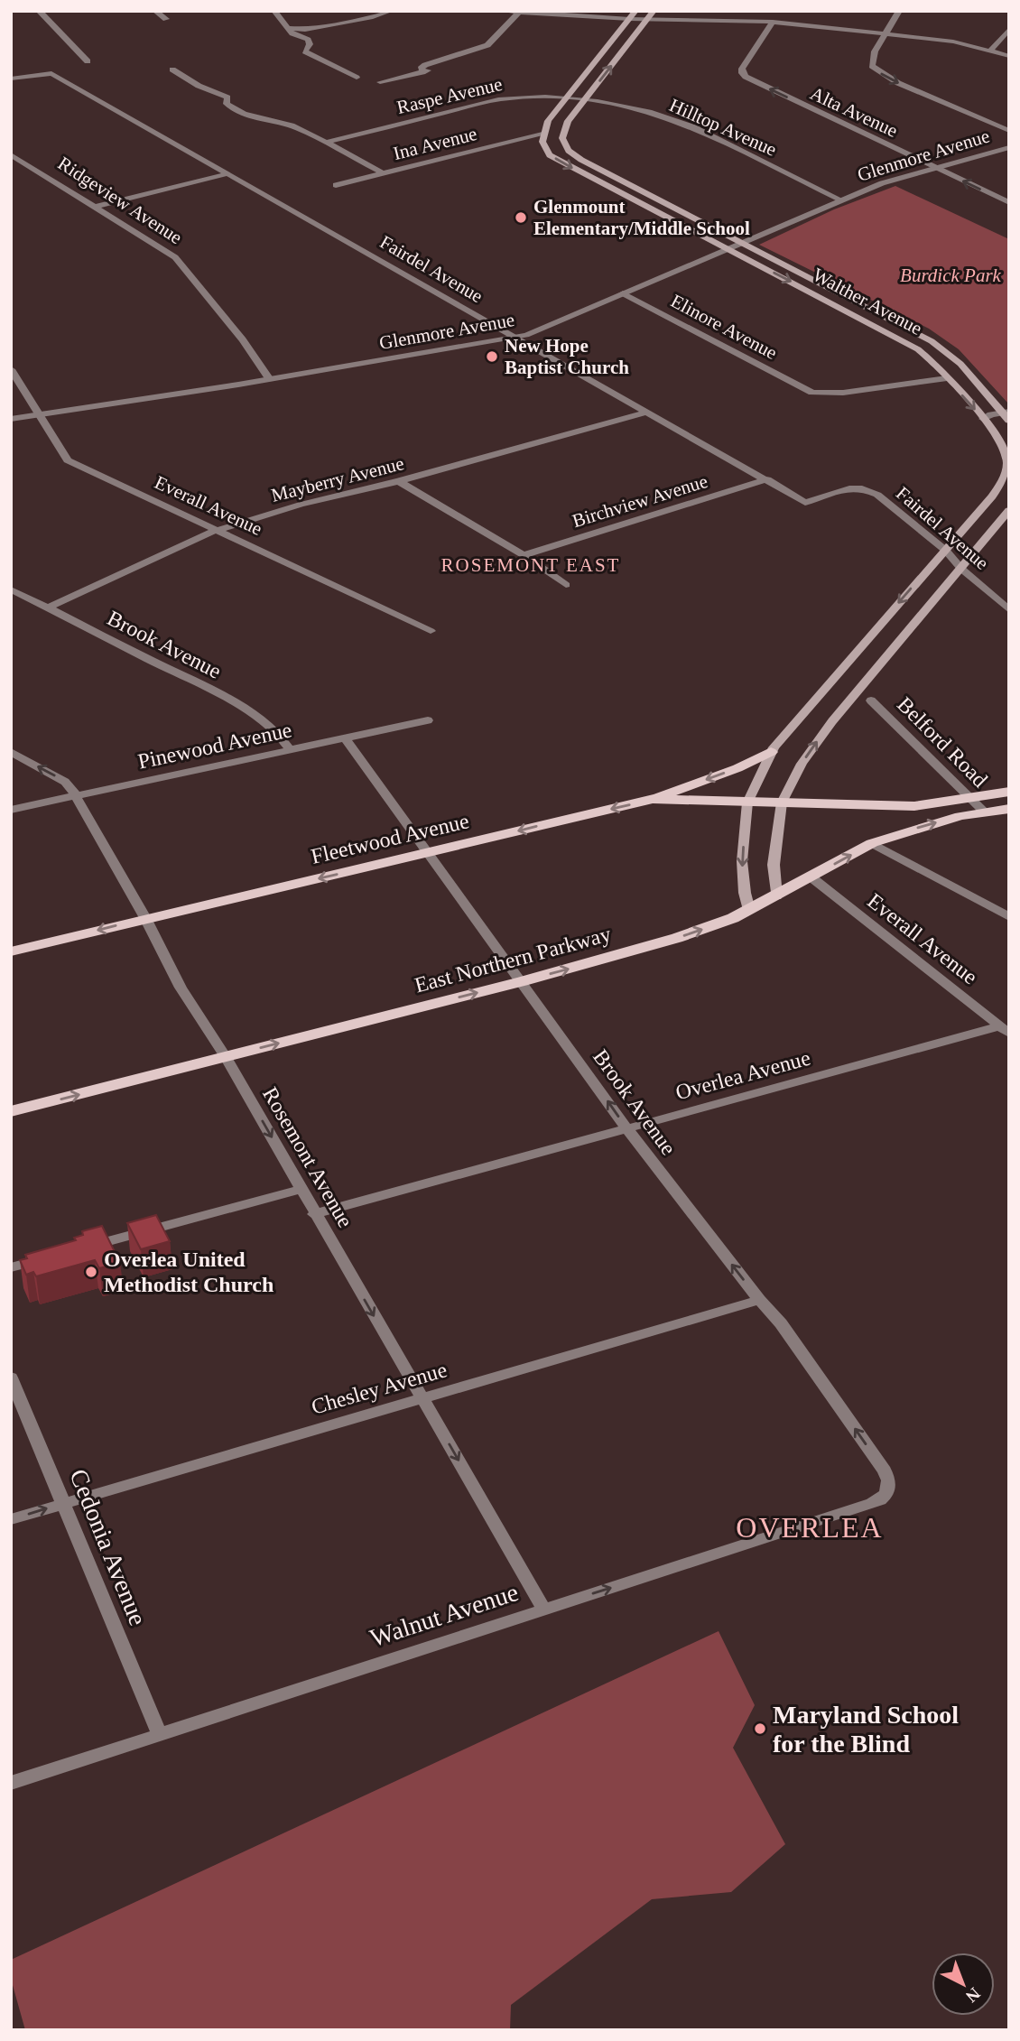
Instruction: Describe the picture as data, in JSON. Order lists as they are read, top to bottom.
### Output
{
  "streets": {
    "main road": ["Walther Avenue", "Fleetwood Avenue", "East Northern Parkway"],
    "street": [
      "Raspe Avenue",
      "Alta Avenue",
      "Hilltop Avenue",
      "Ina Avenue",
      "Glenmore Avenue",
      "Ridgeview Avenue",
      "Fairdel Avenue",
      "Elinore Avenue",
      "Mayberry Avenue",
      "Birchview Avenue",
      "Everall Avenue",
      "Brook Avenue",
      "Belford Road",
      "Pinewood Avenue",
      "Overlea Avenue",
      "Rosemont Avenue",
      "Chesley Avenue",
      "Cedonia Avenue",
      "Walnut Avenue"
    ]
  },
  "crossings": [
    ["Raspe Avenue", "Hilltop Avenue"],
    ["Raspe Avenue", "Walther Avenue"],
    ["Alta Avenue", "Glenmore Avenue"],
    ["Hilltop Avenue", "Glenmore Avenue"],
    ["Hilltop Avenue", "Walther Avenue"],
    ["Ina Avenue", "Walther Avenue"],
    ["Glenmore Avenue", "Ridgeview Avenue"],
    ["Glenmore Avenue", "Fairdel Avenue"],
    ["Glenmore Avenue", "Walther Avenue"],
    ["Glenmore Avenue", "Elinore Avenue"],
    ["Glenmore Avenue", "Everall Avenue"],
    ["Fairdel Avenue", "Walther Avenue"],
    ["Fairdel Avenue", "Mayberry Avenue"],
    ["Fairdel Avenue", "Birchview Avenue"],
    ["Walther Avenue", "Elinore Avenue"],
    ["Walther Avenue", "Fleetwood Avenue"],
    ["Walther Avenue", "East Northern Parkway"],
    ["Mayberry Avenue", "Everall Avenue"],
    ["Mayberry Avenue", "Brook Avenue"],
    ["Everall Avenue", "East Northern Parkway"],
    ["Everall Avenue", "Overlea Avenue"],
    ["Brook Avenue", "Pinewood Avenue"],
    ["Brook Avenue", "Fleetwood Avenue"],
    ["Brook Avenue", "East Northern Parkway"],
    ["Brook Avenue", "Overlea Avenue"],
    ["Brook Avenue", "Chesley Avenue"],
    ["Brook Avenue", "Walnut Avenue"],
    ["Belford Road", "East Northern Parkway"],
    ["Pinewood Avenue", "Rosemont Avenue"],
    ["Fleetwood Avenue", "Rosemont Avenue"],
    ["East Northern Parkway", "Rosemont Avenue"],
    ["Overlea Avenue", "Rosemont Avenue"],
    ["Rosemont Avenue", "Chesley Avenue"],
    ["Rosemont Avenue", "Walnut Avenue"],
    ["Chesley Avenue", "Cedonia Avenue"],
    ["Cedonia Avenue", "Walnut Avenue"]
  ],
  "one_way": [
    "Alta Avenue",
    "Brook Avenue",
    "Fleetwood Avenue",
    "East Northern Parkway",
    "Walnut Avenue"
  ],
  "districts": ["ROSEMONT EAST", "OVERLEA"],
  "parks": ["Burdick Park"],
  "places": [
    "Glenmount Elementary/Middle School",
    "New Hope Baptist Church",
    "Overlea United Methodist Church",
    "Maryland School for the Blind"
  ],
  "north": "bottom right"
}
